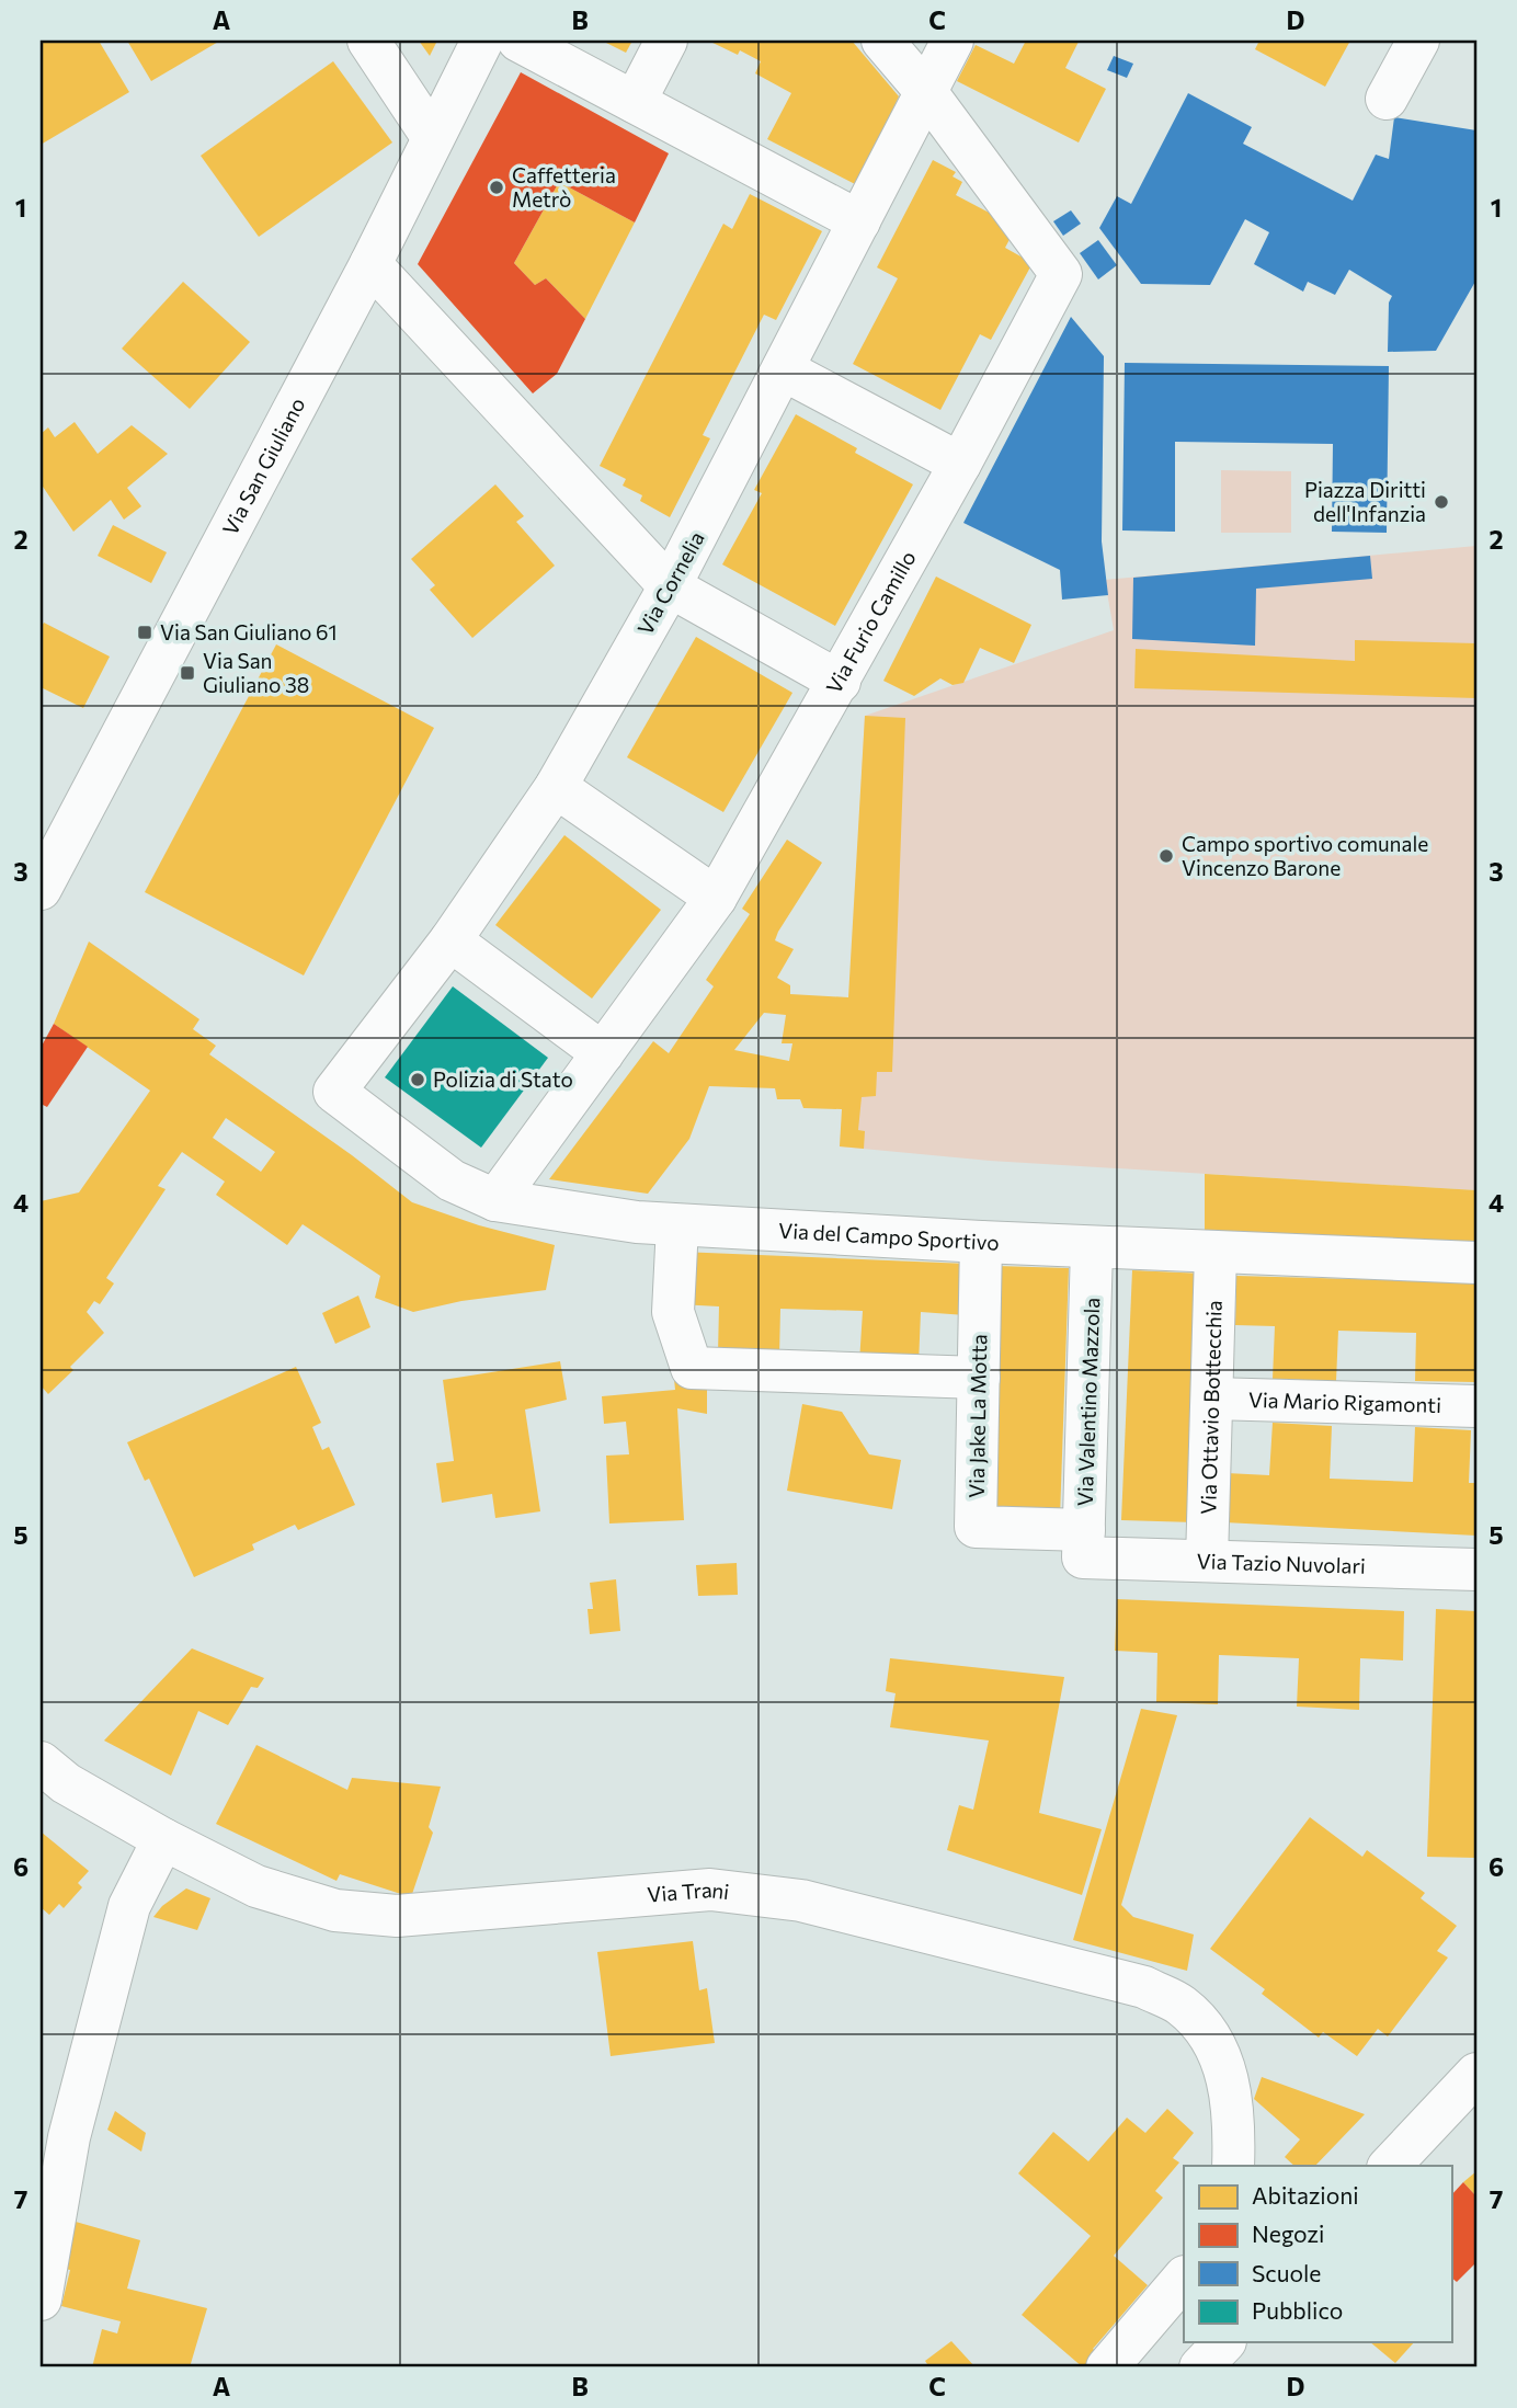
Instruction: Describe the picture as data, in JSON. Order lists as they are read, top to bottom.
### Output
{
  "streets": {
    "street": [
      "Via San Giuliano",
      "Via Cornelia",
      "Via Furio Camillo",
      "Via del Campo Sportivo",
      "Via Valentino Mazzola",
      "Via Mario Rigamonti",
      "Via Ottavio Bottecchia",
      "Via Jake La Motta",
      "Via Tazio Nuvolari",
      "Via Trani"
    ]
  },
  "crossings": [
    ["Via Cornelia", "Via Furio Camillo"],
    ["Via Cornelia", "Via del Campo Sportivo"],
    ["Via Furio Camillo", "Via del Campo Sportivo"],
    ["Via del Campo Sportivo", "Via Valentino Mazzola"],
    ["Via del Campo Sportivo", "Via Ottavio Bottecchia"],
    ["Via del Campo Sportivo", "Via Jake La Motta"],
    ["Via Valentino Mazzola", "Via Jake La Motta"],
    ["Via Valentino Mazzola", "Via Tazio Nuvolari"],
    ["Via Mario Rigamonti", "Via Ottavio Bottecchia"],
    ["Via Ottavio Bottecchia", "Via Tazio Nuvolari"],
    ["Via Jake La Motta", "Via Tazio Nuvolari"]
  ],
  "places": {
    "other": [
      "Caffetteria Metrò",
      "Piazza Diritti dell'Infanzia",
      "Campo sportivo comunale Vincenzo Barone",
      "Polizia di Stato"
    ],
    "transit": ["Via San Giuliano 61", "Via San Giuliano 38"]
  },
  "legend": [
    "Abitazioni",
    "Negozi",
    "Scuole",
    "Pubblico"
  ],
  "grid": {
    "columns": [
      "A",
      "B",
      "C",
      "D"
    ],
    "rows": [
      "1",
      "2",
      "3",
      "4",
      "5",
      "6",
      "7"
    ]
  }
}
